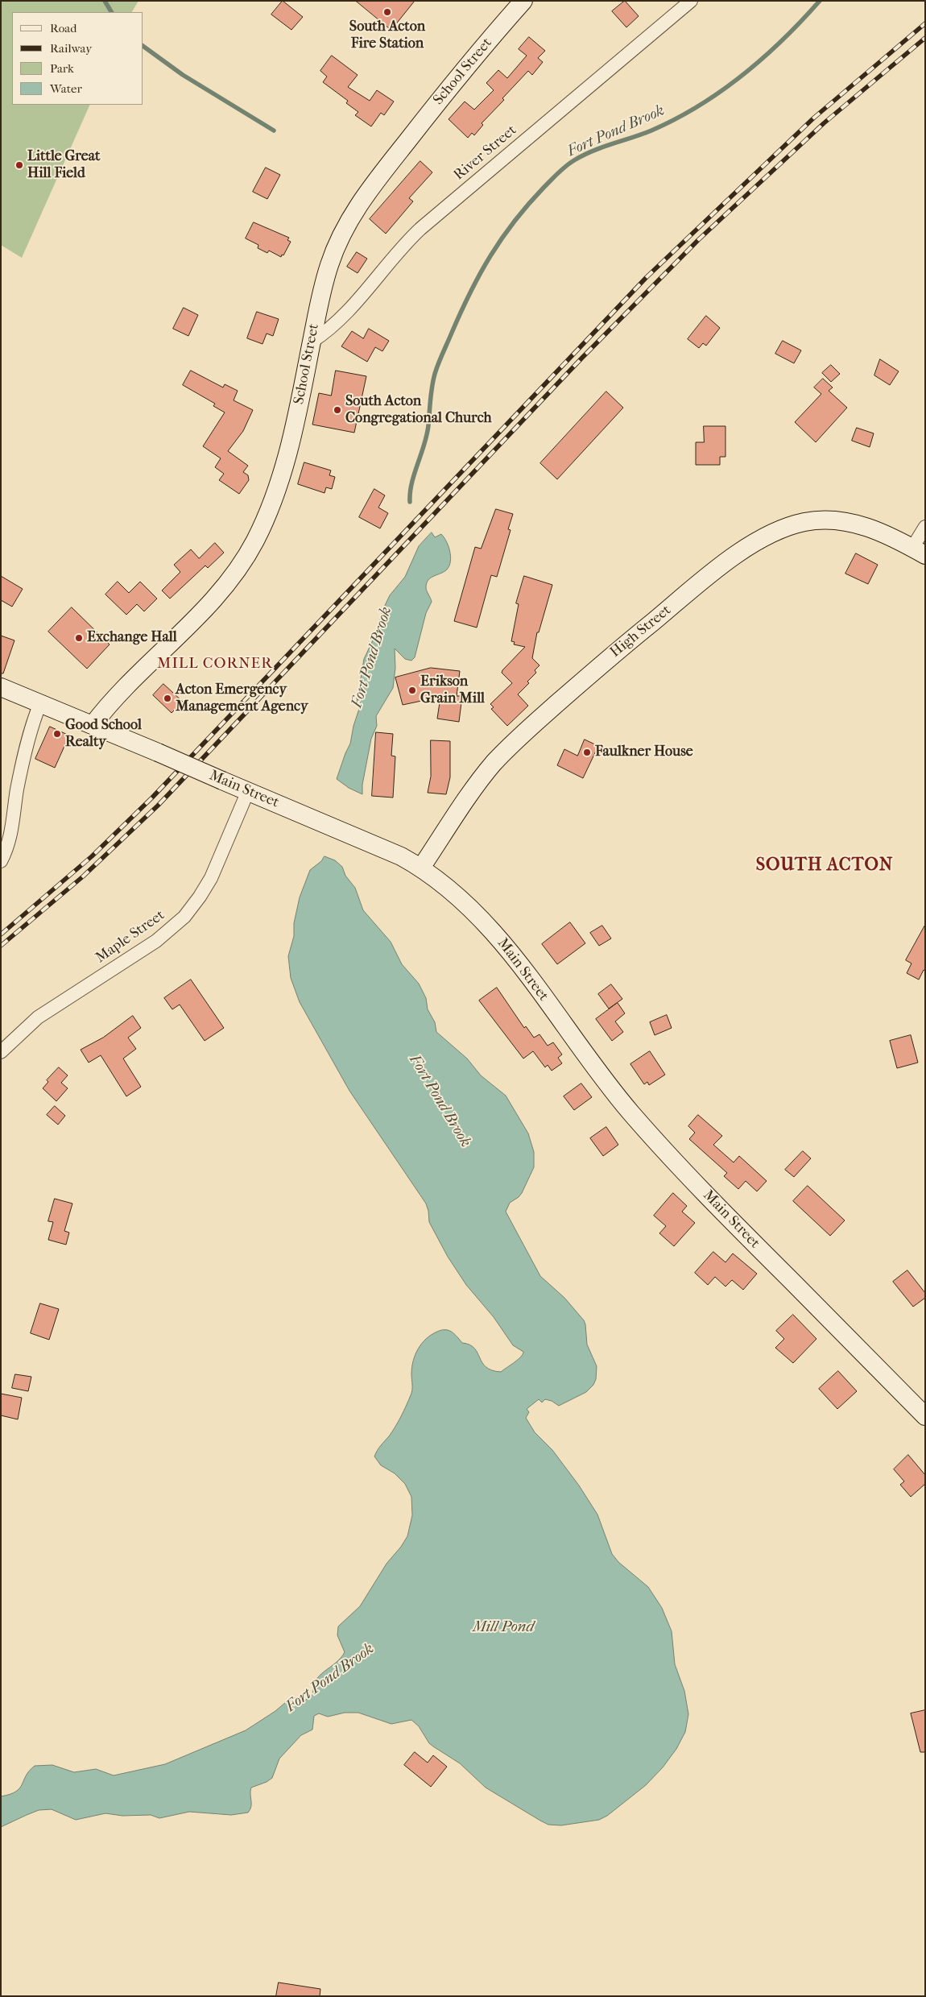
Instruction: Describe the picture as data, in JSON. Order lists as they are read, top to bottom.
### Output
{
  "streets": {
    "street": [
      "School Street",
      "River Street",
      "High Street",
      "Main Street",
      "Maple Street"
    ]
  },
  "crossings": [
    ["School Street", "River Street"],
    ["School Street", "Main Street"],
    ["High Street", "Main Street"],
    ["Main Street", "Maple Street"]
  ],
  "districts": ["MILL CORNER", "SOUTH ACTON"],
  "water": ["Fort Pond Brook", "Mill Pond"],
  "places": [
    "South Acton Fire Station",
    "Little Great Hill Field",
    "South Acton Congregational Church",
    "Exchange Hall",
    "Erikson Grain Mill",
    "Acton Emergency Management Agency",
    "Good School Realty",
    "Faulkner House"
  ],
  "legend": [
    "Road",
    "Railway",
    "Park",
    "Water"
  ]
}
